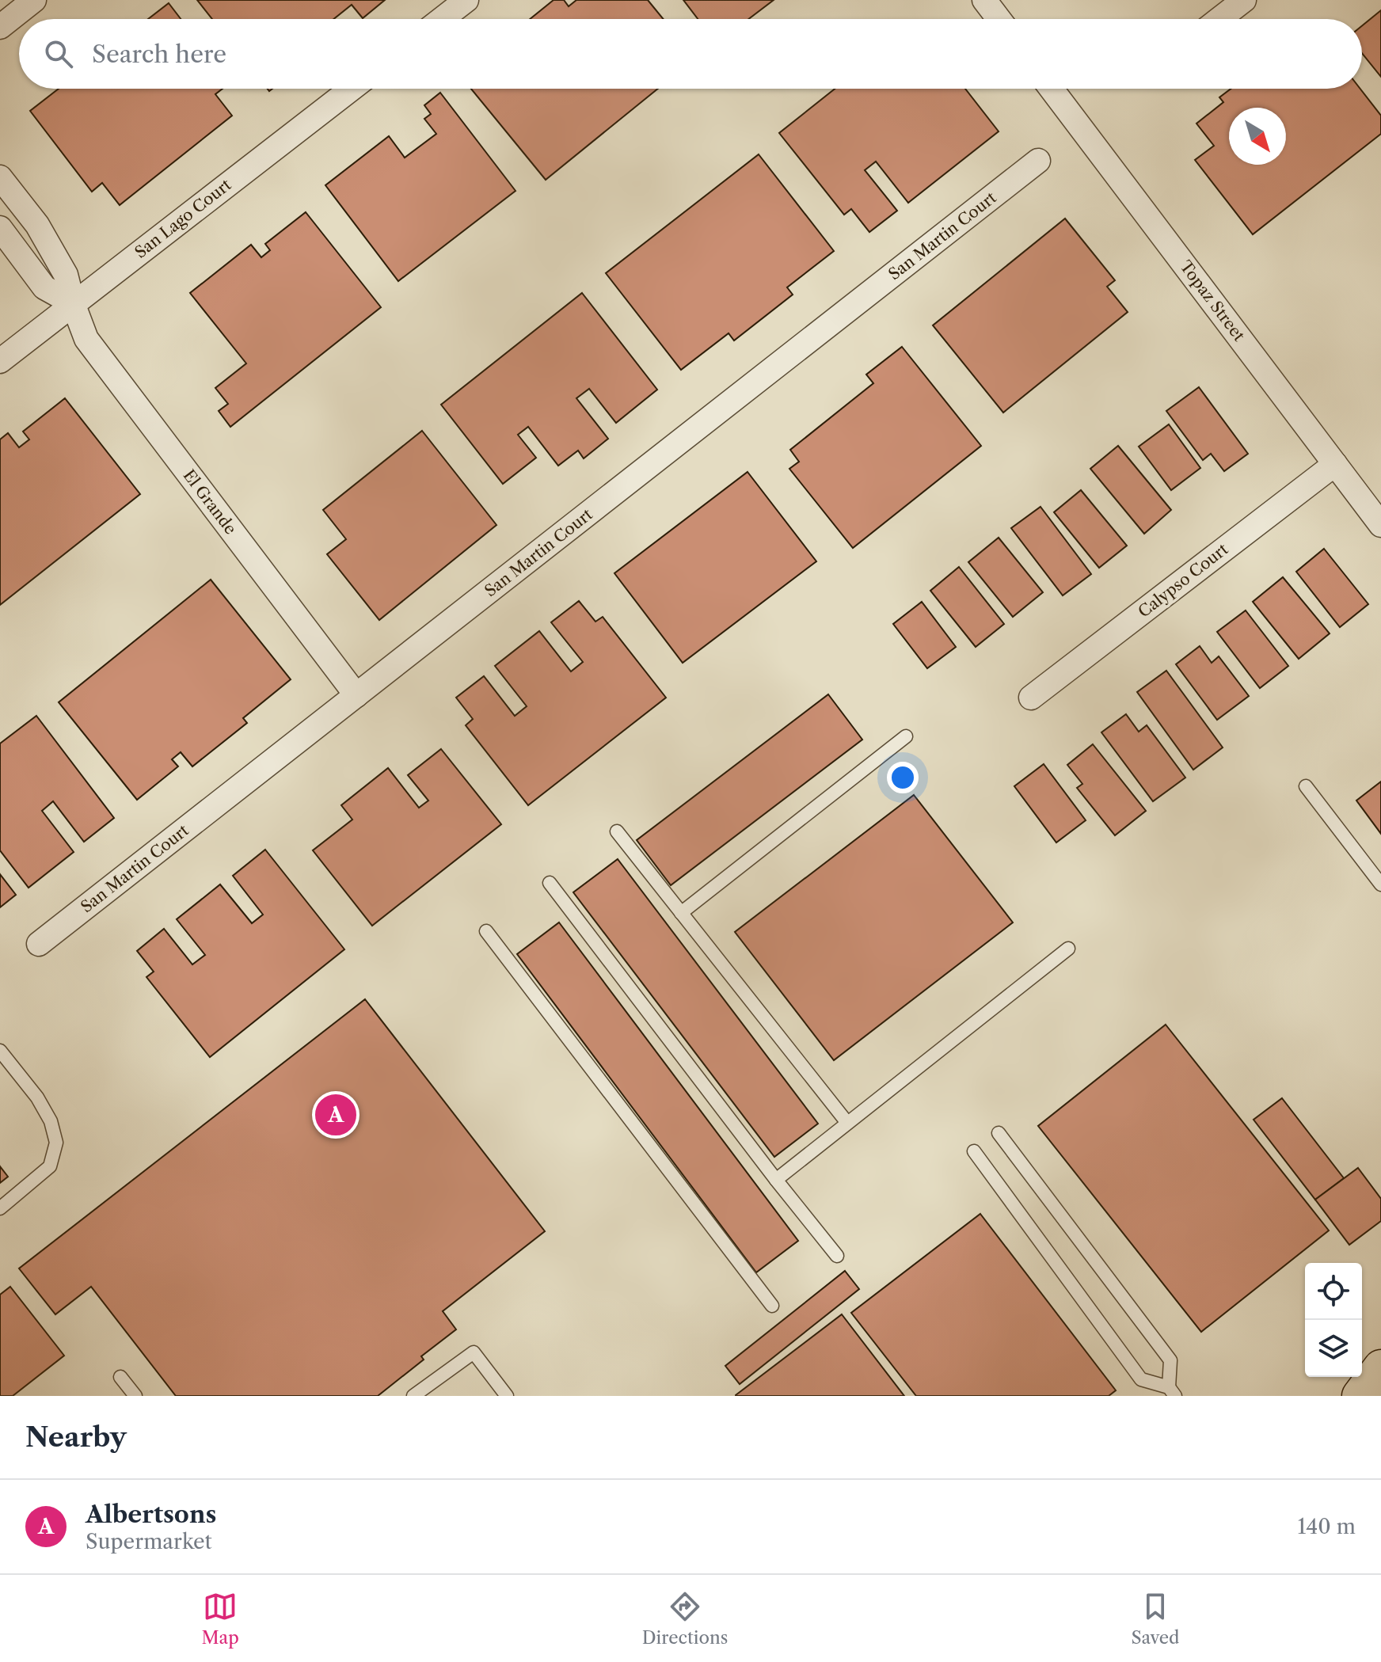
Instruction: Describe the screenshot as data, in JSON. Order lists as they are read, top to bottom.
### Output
{
  "streets": {
    "street": [
      "San Lago Court",
      "San Martin Court",
      "Topaz Street",
      "El Grande",
      "Calypso Court"
    ]
  },
  "crossings": [
    ["San Lago Court", "El Grande"],
    ["San Martin Court", "El Grande"],
    ["Topaz Street", "Calypso Court"]
  ],
  "north": "bottom right",
  "page": {
    "search": "Search here",
    "pins": "A",
    "heading": "Nearby",
    "list": [
      {
        "mark": "A",
        "name": "Albertsons",
        "note": "Supermarket",
        "value": "140 m"
      }
    ],
    "nav": ["Map", "Directions", "Saved"]
  }
}
